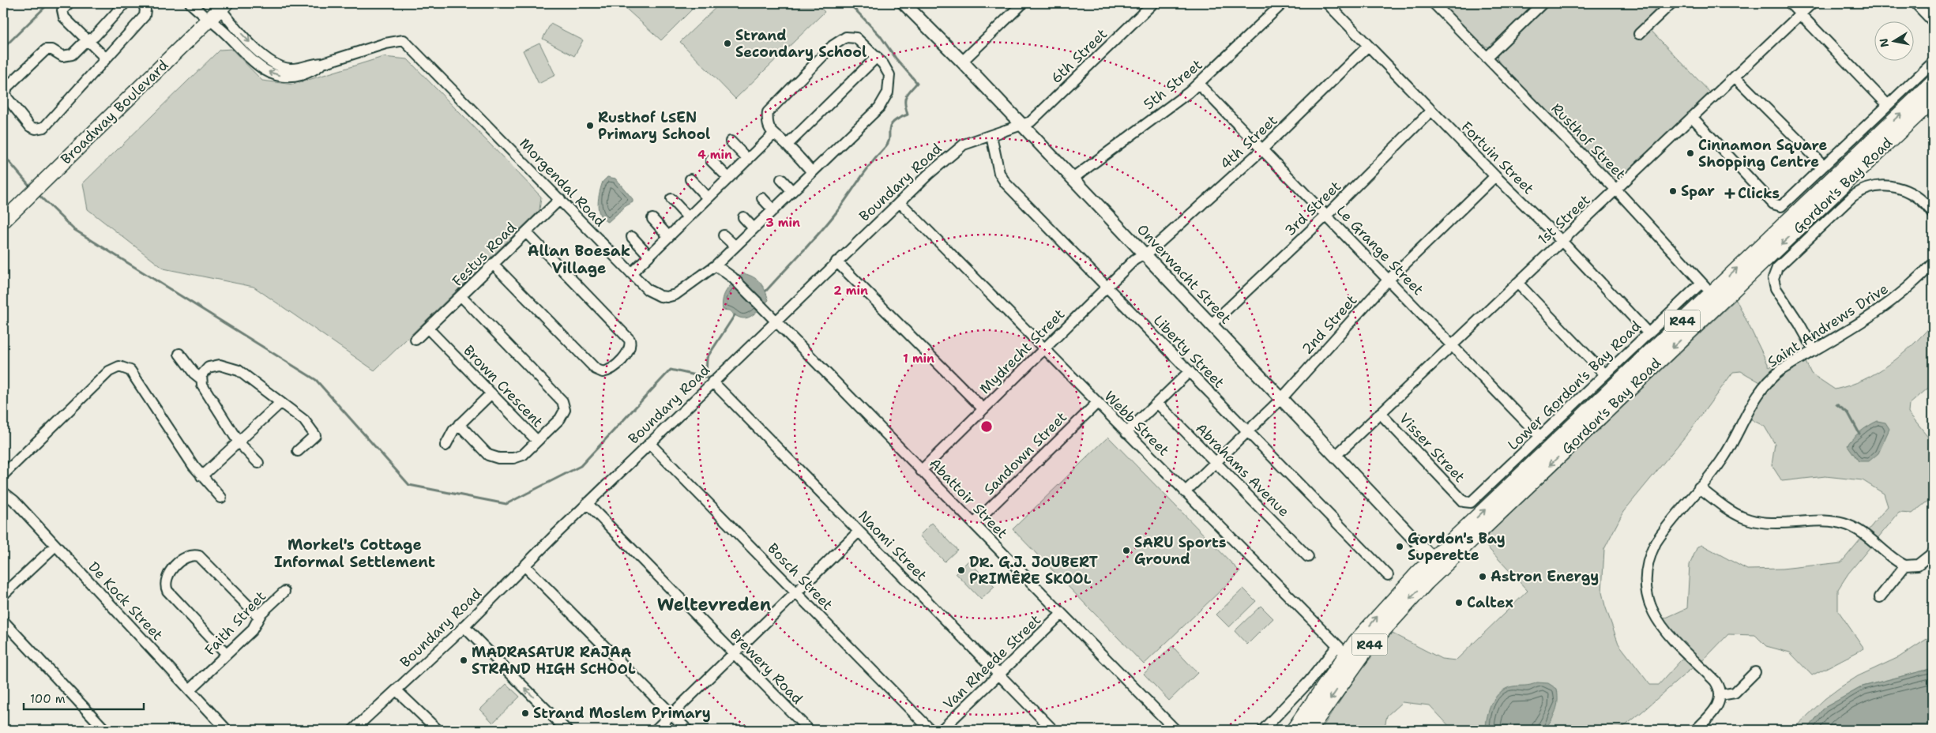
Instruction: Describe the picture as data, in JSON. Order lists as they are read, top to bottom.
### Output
{
  "streets": {
    "main road": ["Broadway Boulevard", "Gordon's Bay Road", "R44"],
    "street": [
      "6th Street",
      "5th Street",
      "Rusthof Street",
      "4th Street",
      "Fortuin Street",
      "Morgendal Road",
      "Boundary Road",
      "3rd Street",
      "1st Street",
      "Le Grange Street",
      "Festus Road",
      "Onverwacht Street",
      "2nd Street",
      "Saint Andrews Drive",
      "Mydrecht Street",
      "Liberty Street",
      "Lower Gordon's Bay Road",
      "Brown Crescent",
      "Webb Street",
      "Visser Street",
      "Sandown Street",
      "Abrahams Avenue",
      "Abattoir Street",
      "Naomi Street",
      "Bosch Street",
      "De Kock Street",
      "Faith Street",
      "Van Rheede Street",
      "Brewery Road"
    ]
  },
  "crossings": [
    ["6th Street", "Boundary Road"],
    ["6th Street", "Onverwacht Street"],
    ["5th Street", "Le Grange Street"],
    ["5th Street", "Onverwacht Street"],
    ["Broadway Boulevard", "Morgendal Road"],
    ["Rusthof Street", "Gordon's Bay Road"],
    ["Rusthof Street", "1st Street"],
    ["Rusthof Street", "Lower Gordon's Bay Road"],
    ["4th Street", "Fortuin Street"],
    ["4th Street", "Le Grange Street"],
    ["4th Street", "Onverwacht Street"],
    ["4th Street", "Mydrecht Street"],
    ["Fortuin Street", "3rd Street"],
    ["Fortuin Street", "1st Street"],
    ["Fortuin Street", "2nd Street"],
    ["Fortuin Street", "Lower Gordon's Bay Road"],
    ["Morgendal Road", "Festus Road"],
    ["Boundary Road", "Onverwacht Street"],
    ["Boundary Road", "Liberty Street"],
    ["Boundary Road", "Webb Street"],
    ["Boundary Road", "Abattoir Street"],
    ["Boundary Road", "Naomi Street"],
    ["Boundary Road", "Bosch Street"],
    ["Boundary Road", "Brewery Road"],
    ["Gordon's Bay Road", "Onverwacht Street"],
    ["Gordon's Bay Road", "Lower Gordon's Bay Road"],
    ["Gordon's Bay Road", "Webb Street"],
    ["3rd Street", "Le Grange Street"],
    ["3rd Street", "Onverwacht Street"],
    ["1st Street", "Le Grange Street"],
    ["1st Street", "Onverwacht Street"],
    ["1st Street", "Visser Street"],
    ["Le Grange Street", "2nd Street"],
    ["Le Grange Street", "Lower Gordon's Bay Road"],
    ["Festus Road", "Brown Crescent"],
    ["Onverwacht Street", "2nd Street"],
    ["Onverwacht Street", "Mydrecht Street"],
    ["2nd Street", "Liberty Street"],
    ["2nd Street", "Webb Street"],
    ["2nd Street", "Abrahams Avenue"],
    ["Mydrecht Street", "Liberty Street"],
    ["Mydrecht Street", "Webb Street"],
    ["Mydrecht Street", "Abattoir Street"],
    ["Lower Gordon's Bay Road", "Visser Street"],
    ["Webb Street", "Sandown Street"],
    ["Sandown Street", "Abattoir Street"],
    ["Abattoir Street", "Van Rheede Street"],
    ["Naomi Street", "Van Rheede Street"],
    ["De Kock Street", "Faith Street"]
  ],
  "districts": ["Allan Boesak Village", "Morkel's Cottage Informal Settlement", "Weltevreden"],
  "places": {
    "other": [
      "Strand Secondary School",
      "Rusthof LSEN Primary School",
      "Cinnamon Square Shopping Centre",
      "Spar",
      "Gordon's Bay Superette",
      "SARU Sports Ground",
      "DR. G.J. JOUBERT PRIMÊRE SKOOL",
      "Astron Energy",
      "Caltex",
      "MADRASATUR RAJAA STRAND HIGH SCHOOL",
      "Strand Moslem Primary"
    ],
    "health": ["Clicks"]
  },
  "scale_bar": "100 m",
  "north": "left",
  "rings": [
    "4 min",
    "3 min",
    "2 min",
    "1 min"
  ]
}
